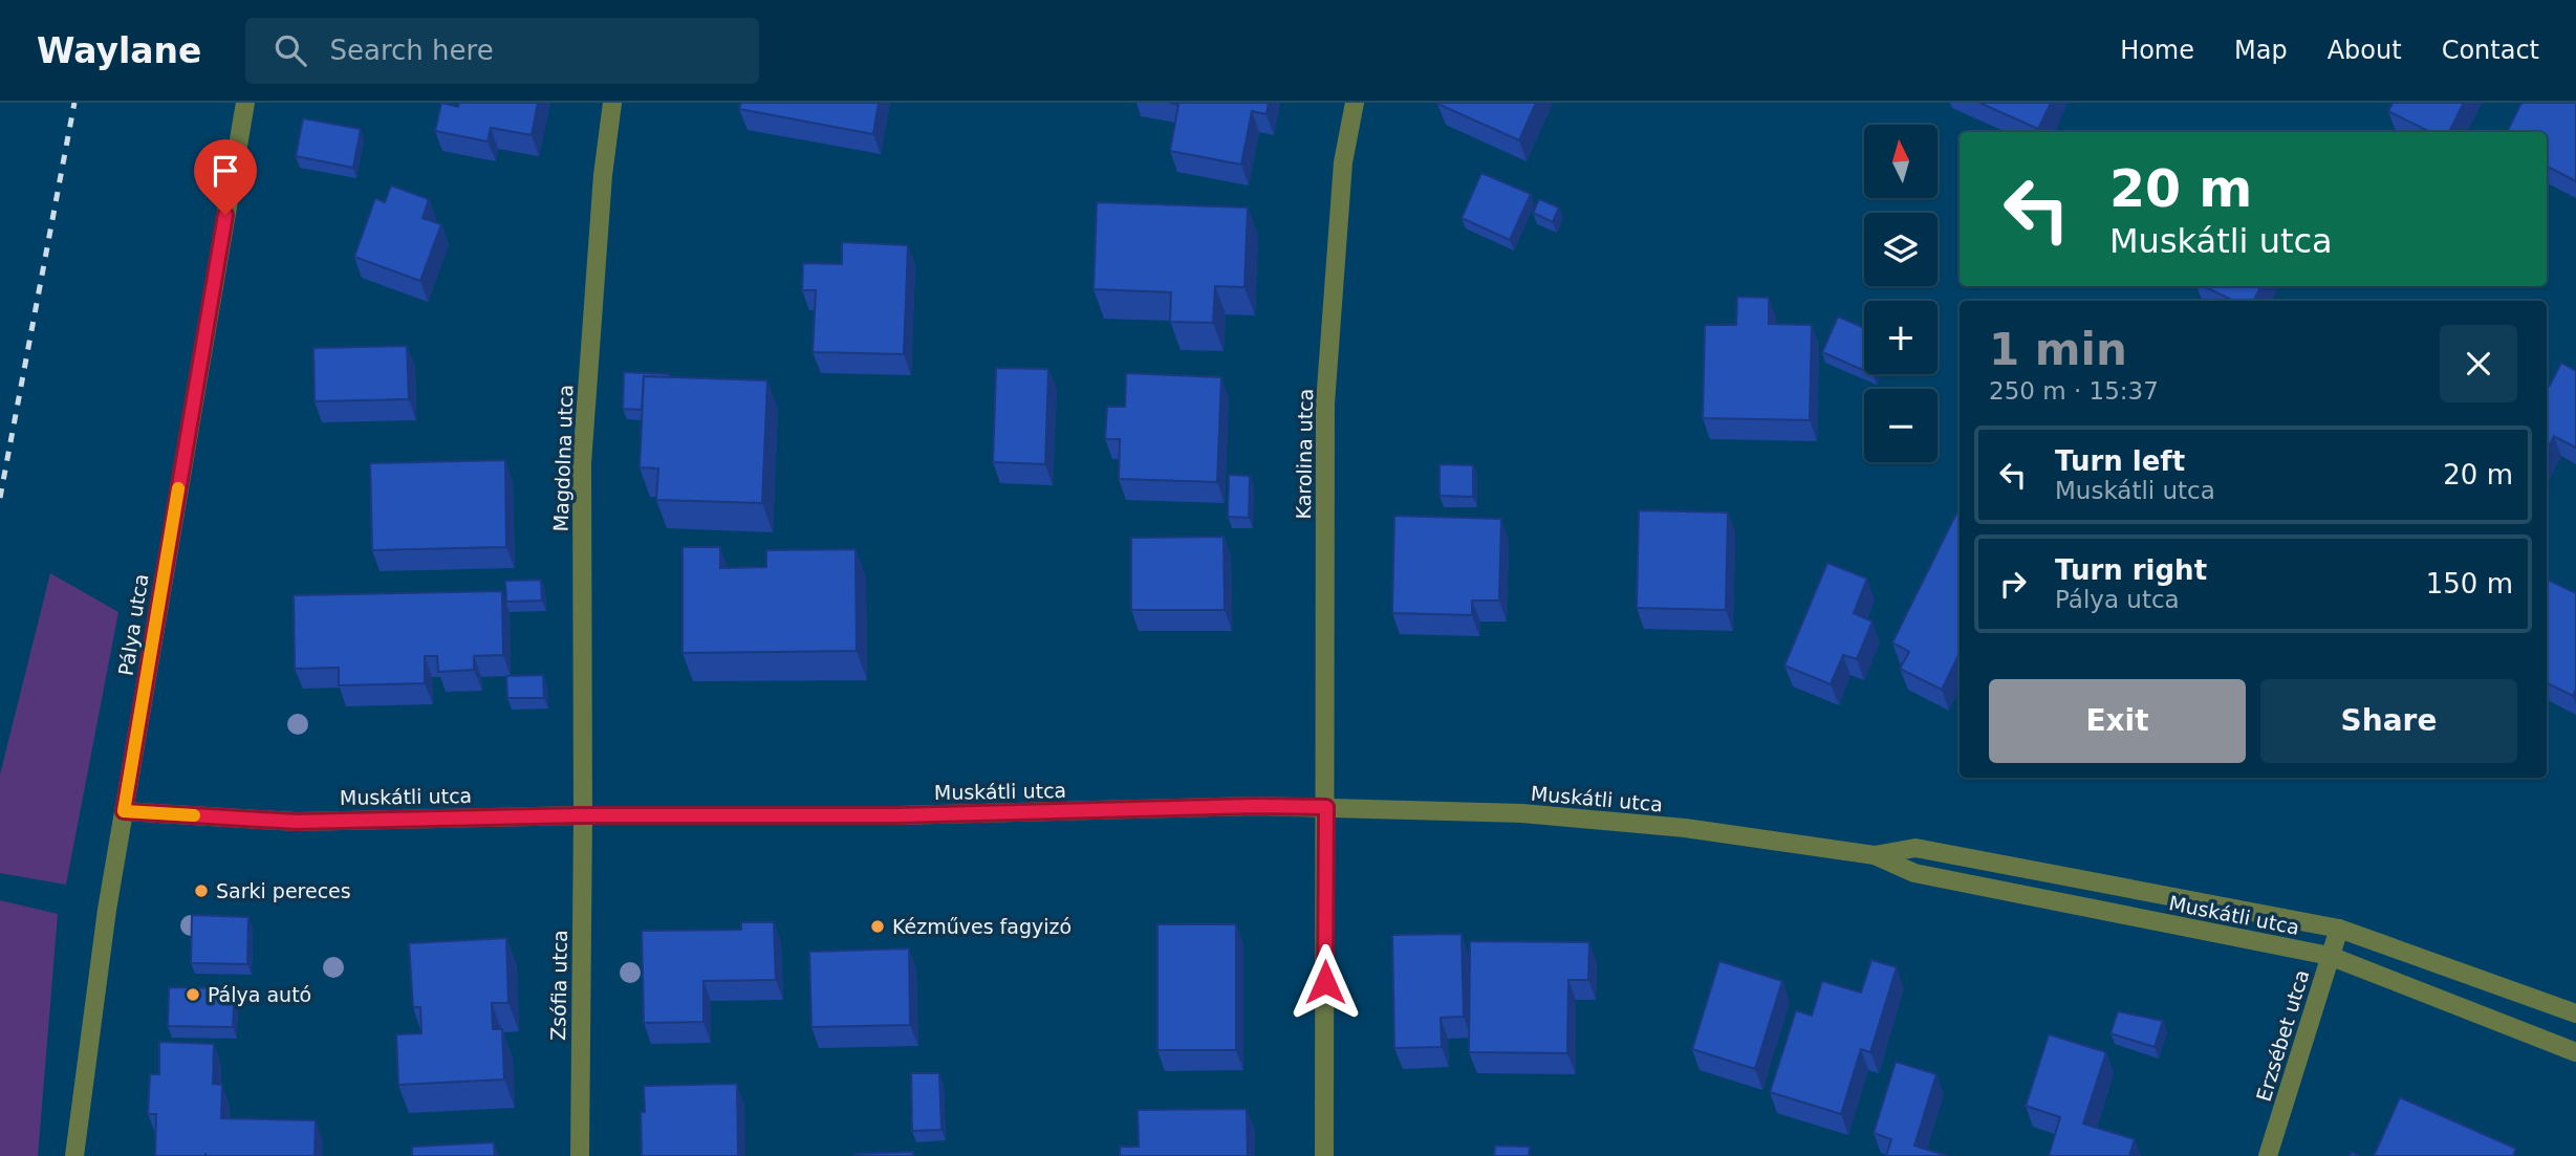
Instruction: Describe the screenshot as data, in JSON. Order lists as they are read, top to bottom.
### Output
{
  "streets": {
    "street": [
      "Karolina utca",
      "Magdolna utca",
      "Pálya utca",
      "Muskátli utca",
      "Zsófia utca",
      "Erzsébet utca"
    ]
  },
  "crossings": [
    ["Karolina utca", "Muskátli utca"],
    ["Magdolna utca", "Muskátli utca"],
    ["Magdolna utca", "Zsófia utca"],
    ["Pálya utca", "Muskátli utca"],
    ["Muskátli utca", "Zsófia utca"],
    ["Muskátli utca", "Erzsébet utca"]
  ],
  "places": ["Sarki pereces", "Kézműves fagyizó", "Pálya autó"],
  "north": "top",
  "page": {
    "header": "Waylane",
    "search": "Search here",
    "nav": [
      "Home",
      "Map",
      "About",
      "Contact"
    ],
    "map_buttons": ["+", "−"],
    "turn": ["20 m", "Muskátli utca"],
    "heading": ["1 min", "250 m · 15:37"],
    "list": [
      {
        "name": "Turn left",
        "note": "Muskátli utca",
        "value": "20 m"
      },
      {
        "name": "Turn right",
        "note": "Pálya utca",
        "value": "150 m"
      }
    ],
    "buttons": ["Exit", "Share"]
  }
}
